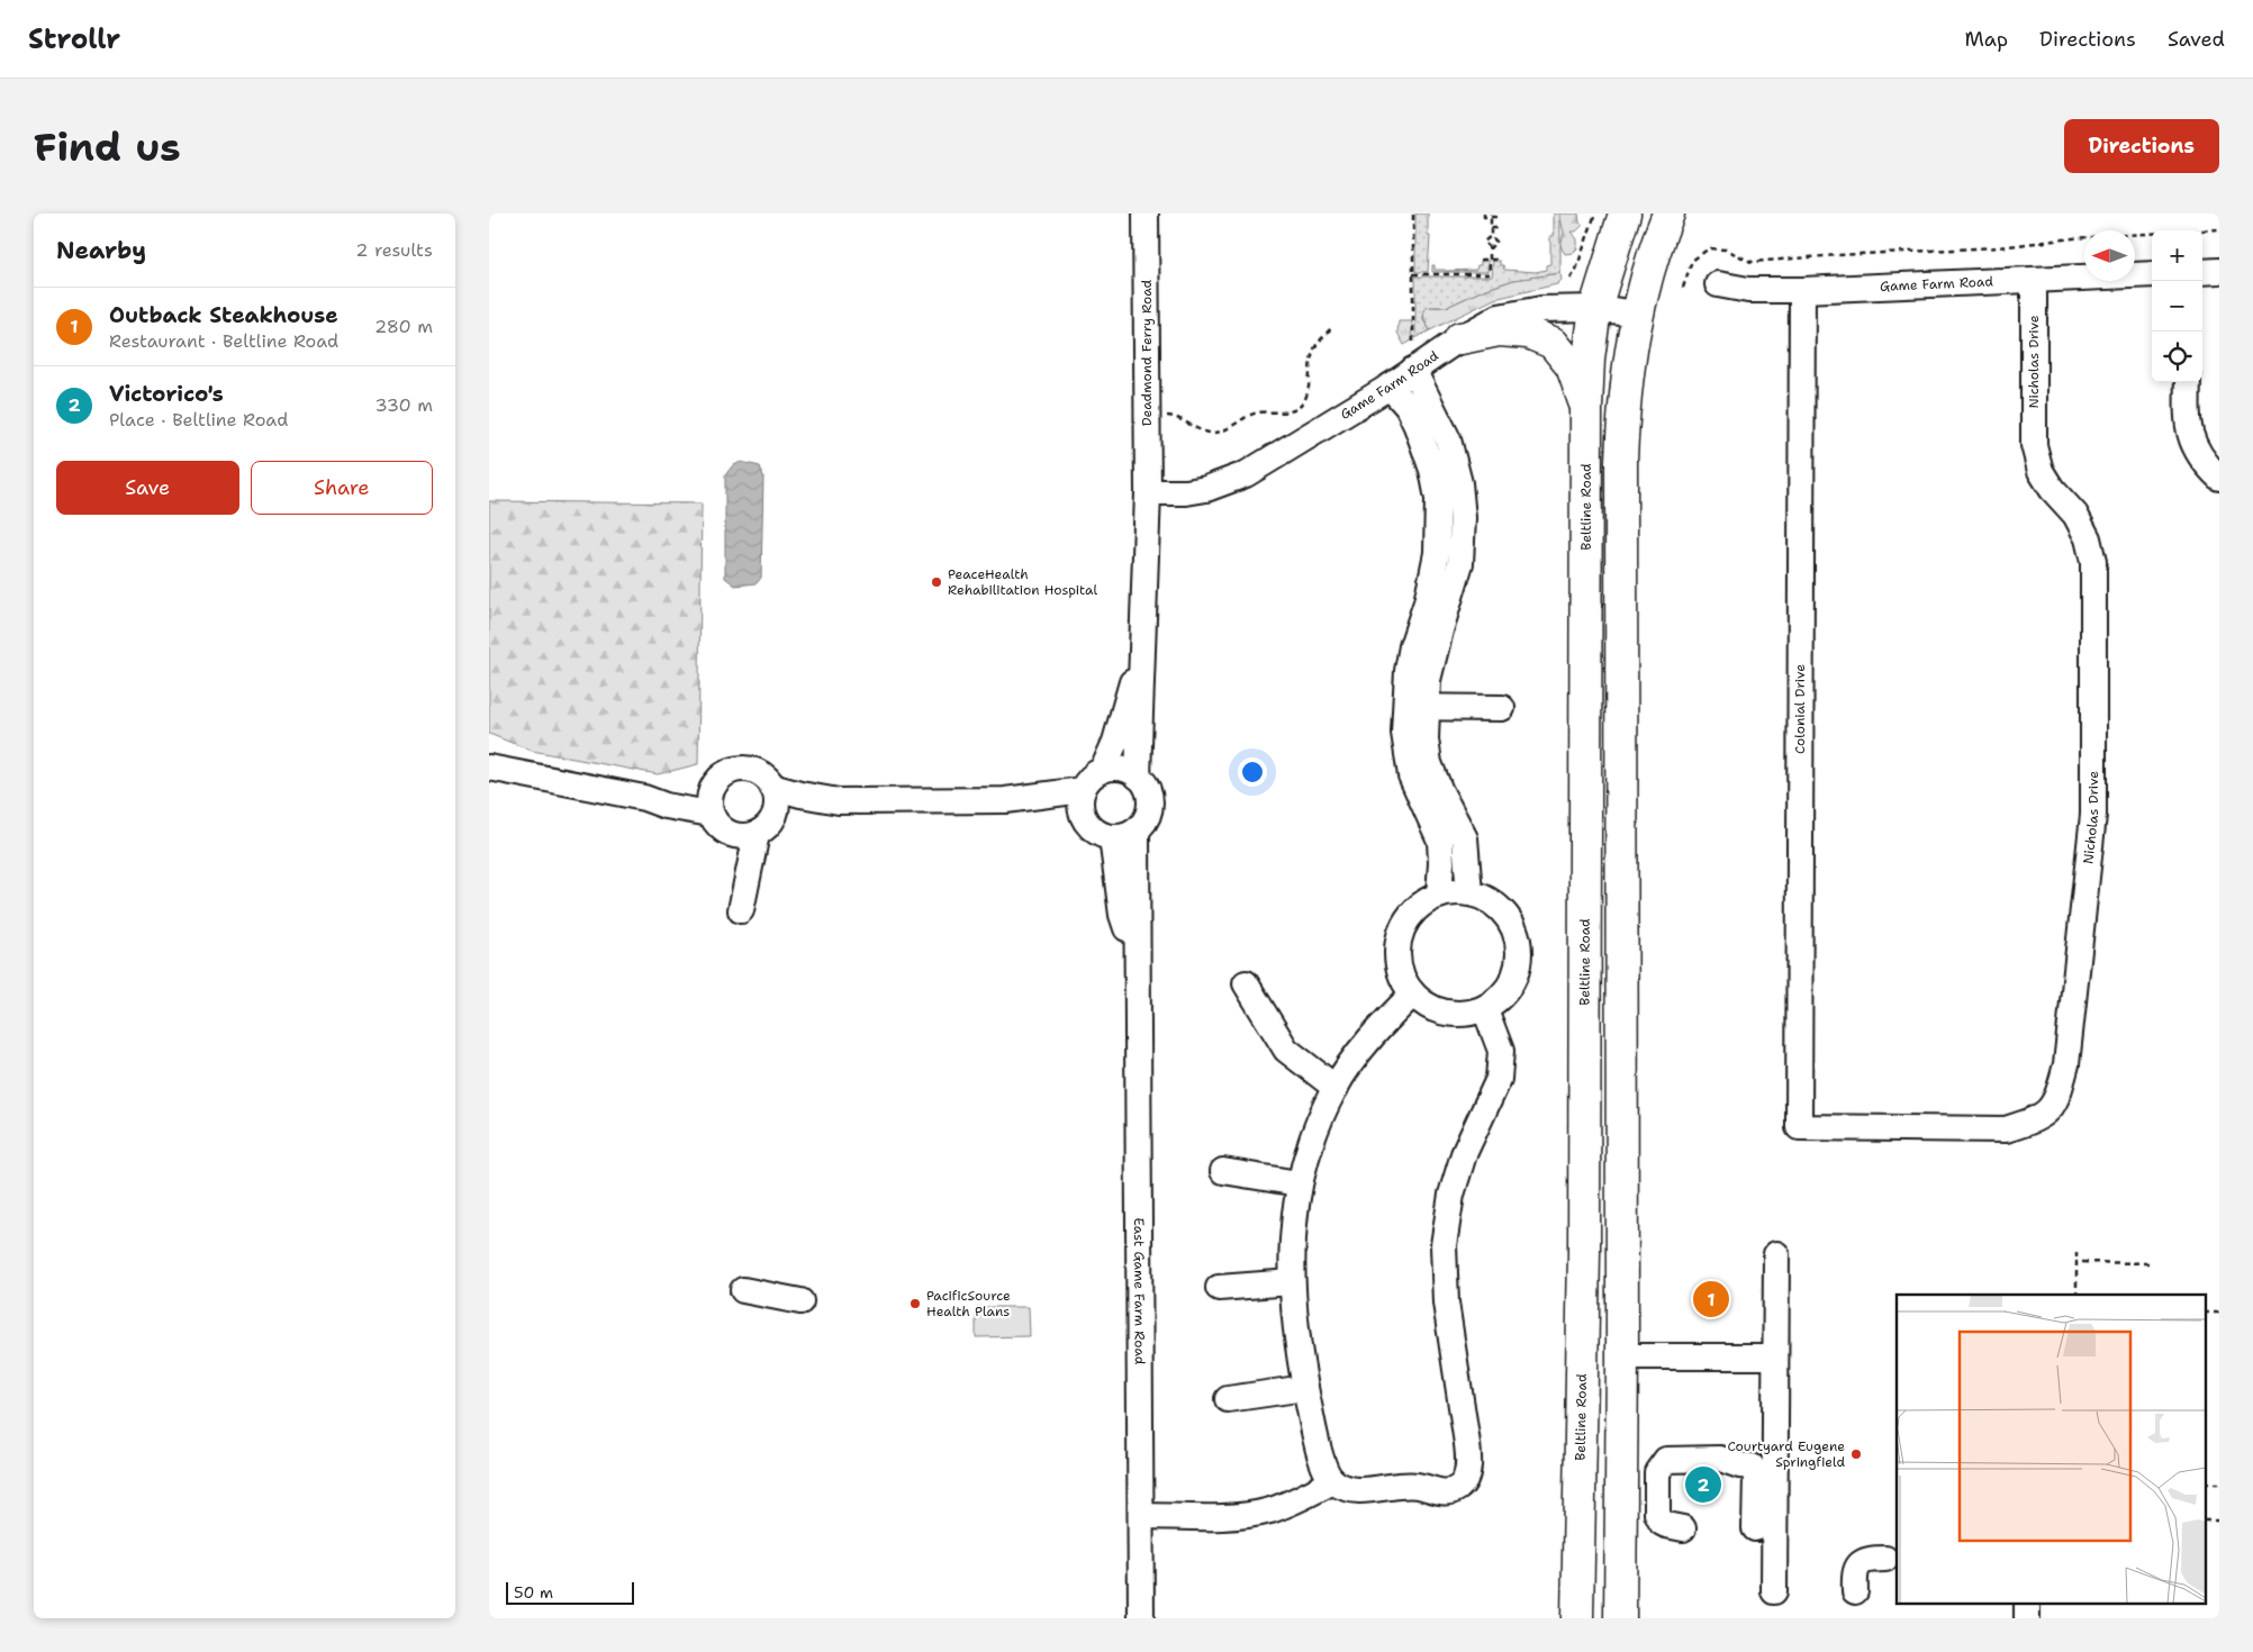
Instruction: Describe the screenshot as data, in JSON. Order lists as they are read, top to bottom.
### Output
{
  "streets": {
    "main road": ["Beltline Road"],
    "street": [
      "Game Farm Road",
      "Deadmond Ferry Road",
      "Nicholas Drive",
      "Colonial Drive",
      "East Game Farm Road"
    ]
  },
  "crossings": [
    ["Game Farm Road", "Deadmond Ferry Road"],
    ["Game Farm Road", "Nicholas Drive"],
    ["Game Farm Road", "Beltline Road"],
    ["Game Farm Road", "Colonial Drive"],
    ["Nicholas Drive", "Colonial Drive"]
  ],
  "places": ["PeaceHealth Rehabilitation Hospital", "PacificSource Health Plans", "Courtyard Eugene Springfield"],
  "scale_bar": "50 m",
  "north": "left",
  "page": {
    "header": "Strollr",
    "nav": ["Map", "Directions", "Saved"],
    "buttons": [
      "Directions",
      ["Save", "Share"]
    ],
    "title": "Find us",
    "heading": ["Nearby", "2 results"],
    "map_buttons": ["+", "−"],
    "list": [
      {
        "mark": "1",
        "name": "Outback Steakhouse",
        "note": "Restaurant · Beltline Road",
        "value": "280 m"
      },
      {
        "mark": "2",
        "name": "Victorico's",
        "note": "Place · Beltline Road",
        "value": "330 m"
      }
    ],
    "pins": ["1", "2"],
    "scale": "50 m"
  }
}
